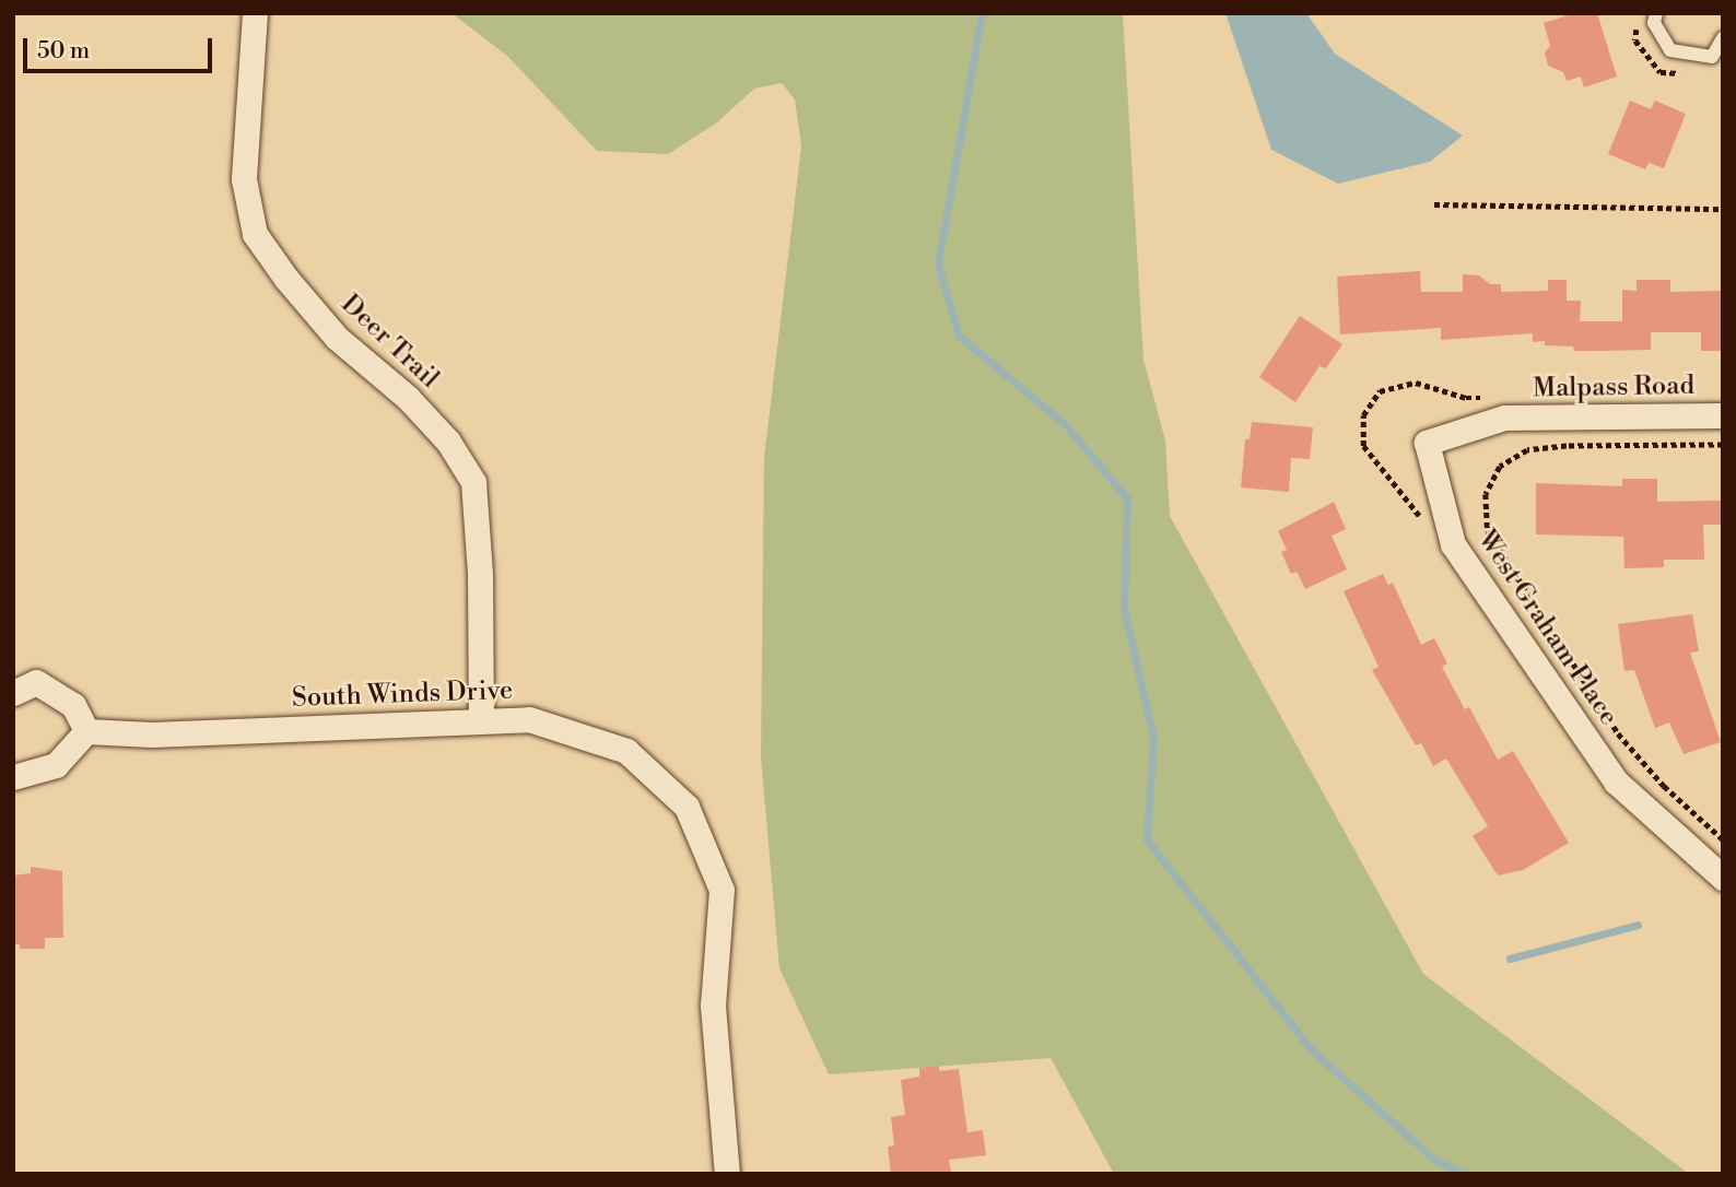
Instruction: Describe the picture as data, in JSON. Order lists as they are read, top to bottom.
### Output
{
  "streets": {
    "street": [
      "Deer Trail",
      "Malpass Road",
      "West Graham Place",
      "South Winds Drive"
    ]
  },
  "crossings": [
    ["Deer Trail", "South Winds Drive"],
    ["Malpass Road", "West Graham Place"]
  ],
  "scale_bar": "50 m"
}
